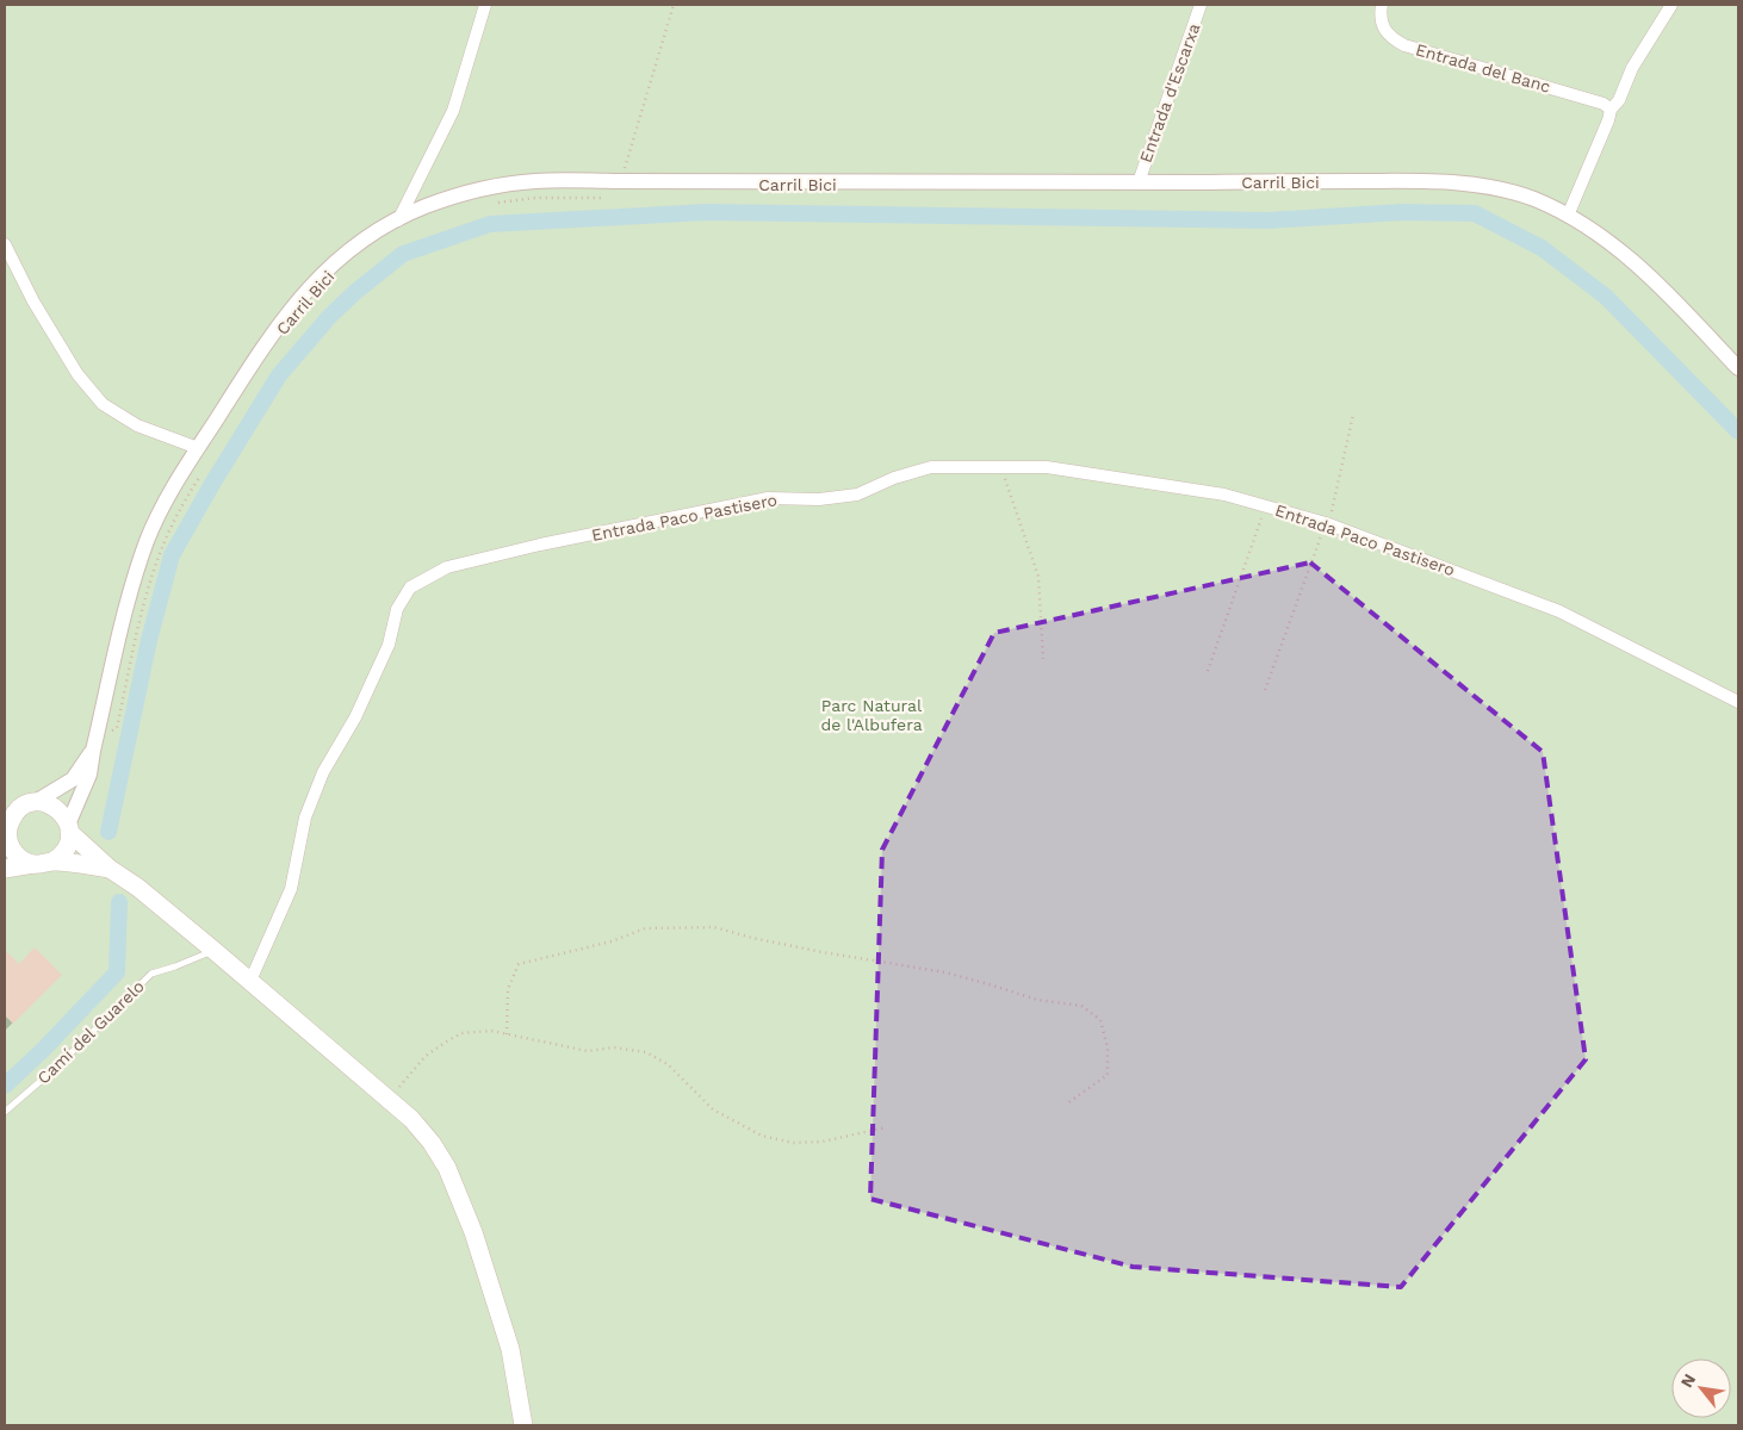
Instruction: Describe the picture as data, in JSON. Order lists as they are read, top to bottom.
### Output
{
  "streets": {
    "street": ["Entrada del Banc", "Entrada d'Escarxa", "Entrada Paco Pastisero"],
    "lane": ["Camí del Guarelo"]
  },
  "parks": ["Parc Natural de l'Albufera"],
  "north": "top left"
}
